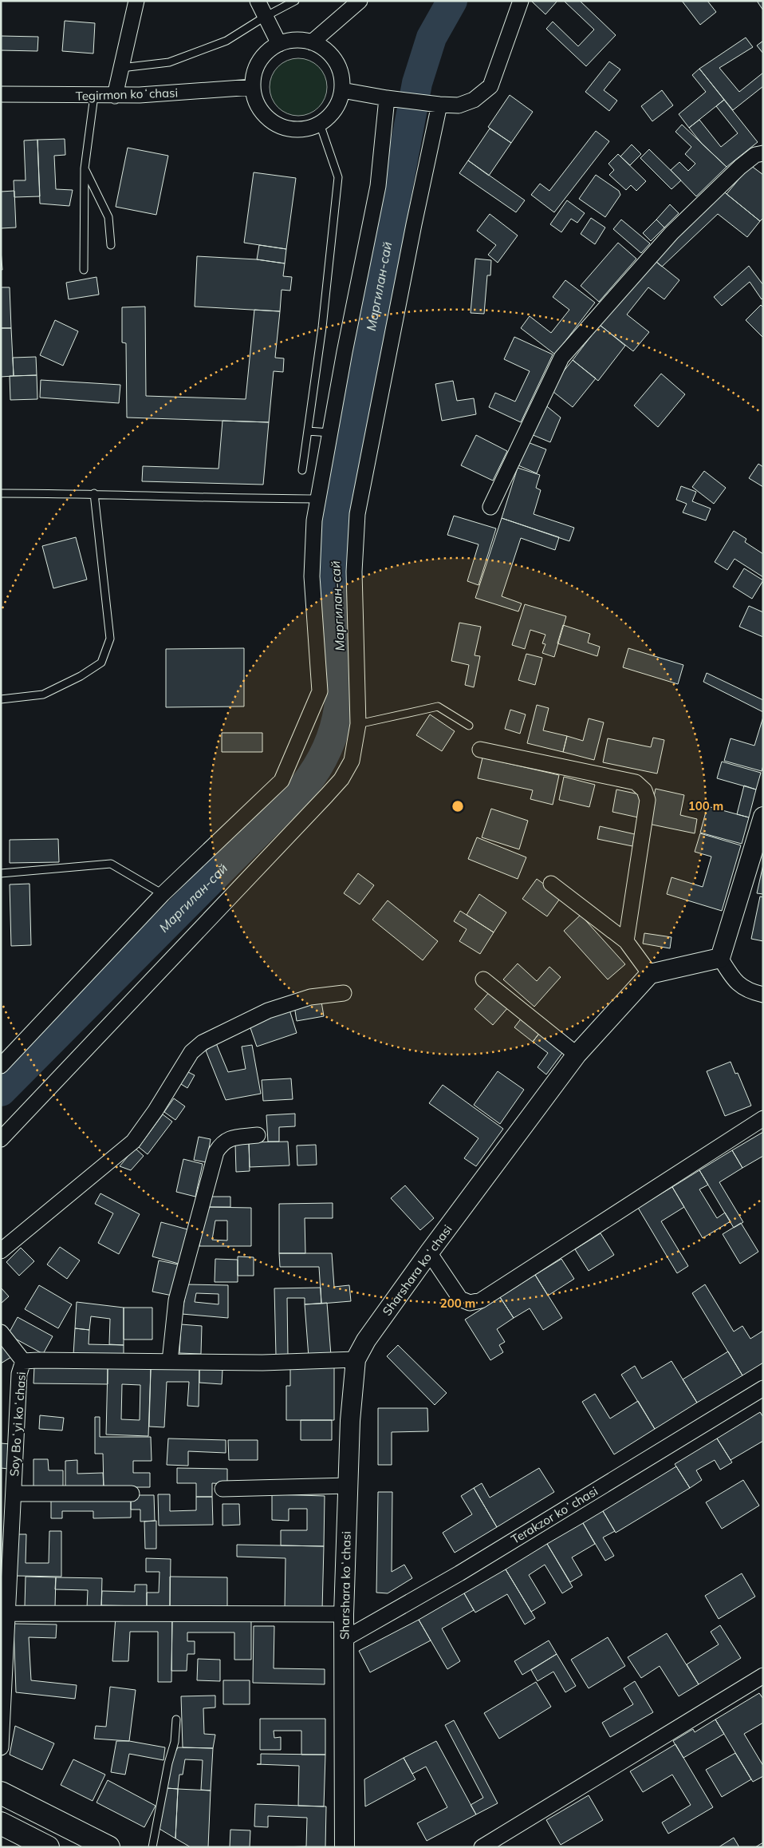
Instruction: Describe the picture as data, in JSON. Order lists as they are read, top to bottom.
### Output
{
  "streets": {
    "street": [
      "Tegirmon koʻchasi",
      "Sharshara koʻchasi",
      "Soy Boʻyi koʻchasi",
      "Terakzor koʻchasi"
    ]
  },
  "crossings": [
    ["Sharshara koʻchasi", "Soy Boʻyi koʻchasi"],
    ["Sharshara koʻchasi", "Terakzor koʻchasi"]
  ],
  "water": ["Маргилан-сай"],
  "rings": ["100 m", "200 m"]
}
